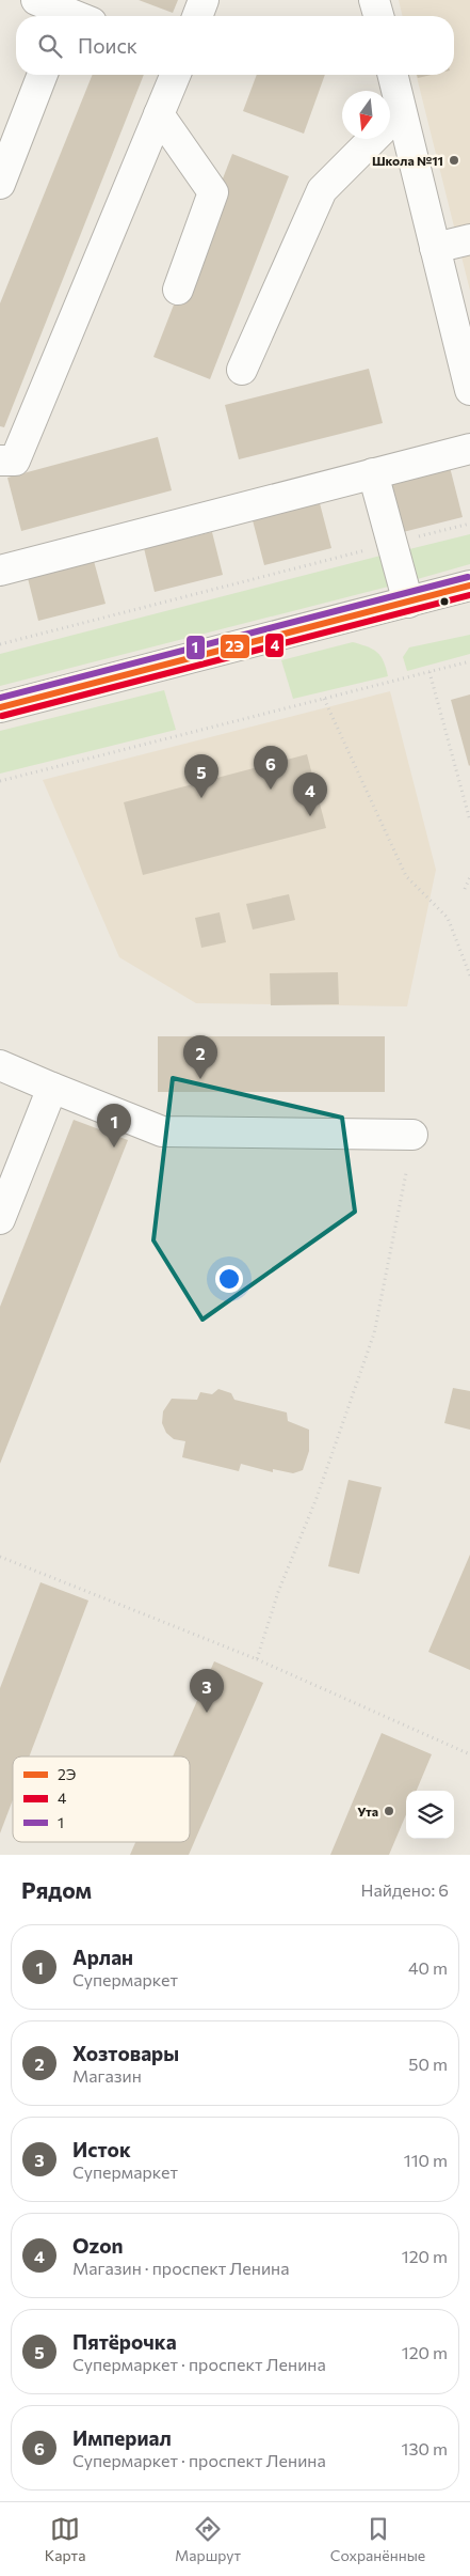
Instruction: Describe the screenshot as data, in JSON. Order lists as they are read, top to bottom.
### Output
{
  "places": ["Школа №11", "Ута"],
  "lines": ["transit line 1", "transit line 2Э", "transit line 4"],
  "legend": ["2Э", "4", "1"],
  "north": "bottom",
  "page": {
    "search": "Поиск",
    "pins": [
      "6",
      "5",
      "4",
      "2",
      "1",
      "3"
    ],
    "heading": ["Рядом", "Найдено: 6"],
    "list": [
      {
        "mark": "1",
        "name": "Арлан",
        "note": "Супермаркет",
        "value": "40 m"
      },
      {
        "mark": "2",
        "name": "Хозтовары",
        "note": "Магазин",
        "value": "50 m"
      },
      {
        "mark": "3",
        "name": "Исток",
        "note": "Супермаркет",
        "value": "110 m"
      },
      {
        "mark": "4",
        "name": "Ozon",
        "note": "Магазин · проспект Ленина",
        "value": "120 m"
      },
      {
        "mark": "5",
        "name": "Пятёрочка",
        "note": "Супермаркет · проспект Ленина",
        "value": "120 m"
      },
      {
        "mark": "6",
        "name": "Империал",
        "note": "Супермаркет · проспект Ленина",
        "value": "130 m"
      }
    ],
    "nav": ["Карта", "Маршрут", "Сохранённые"]
  }
}
